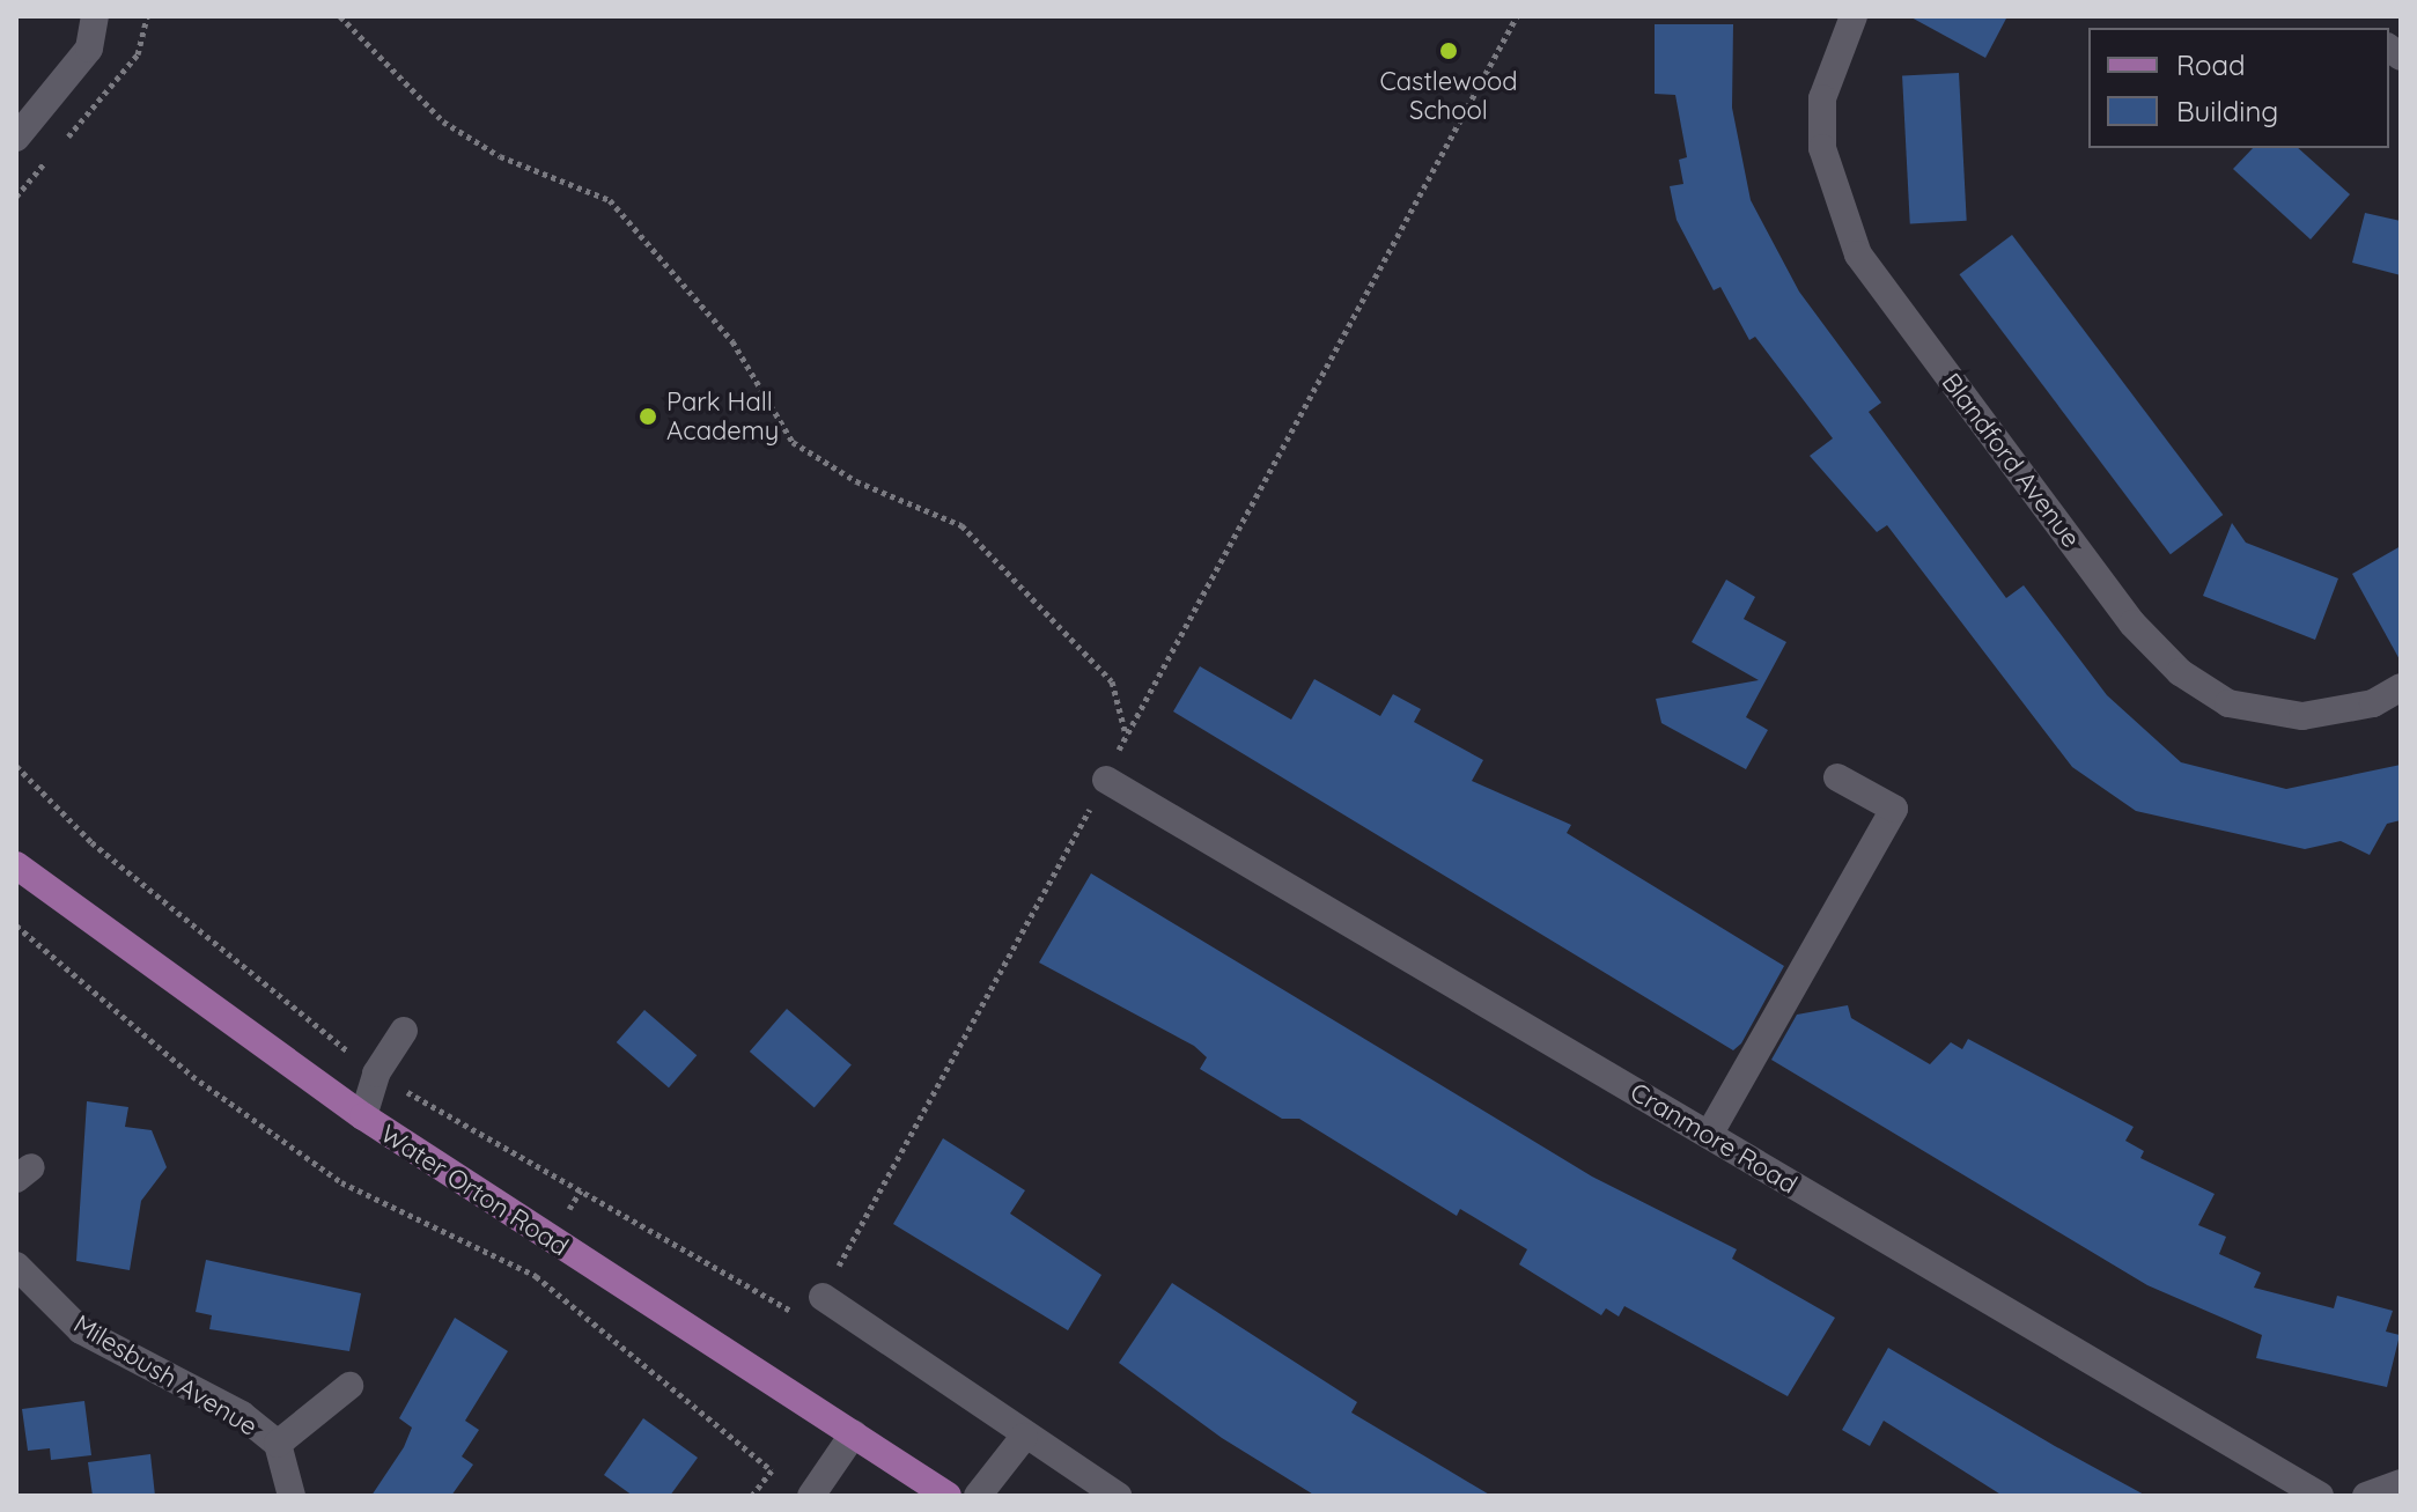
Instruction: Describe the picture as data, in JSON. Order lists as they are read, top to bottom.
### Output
{
  "streets": {
    "main road": ["Water Orton Road"],
    "street": ["Blandford Avenue", "Cranmore Road", "Milesbush Avenue"]
  },
  "places": ["Castlewood School", "Park Hall Academy"],
  "legend": ["Road", "Building"]
}
